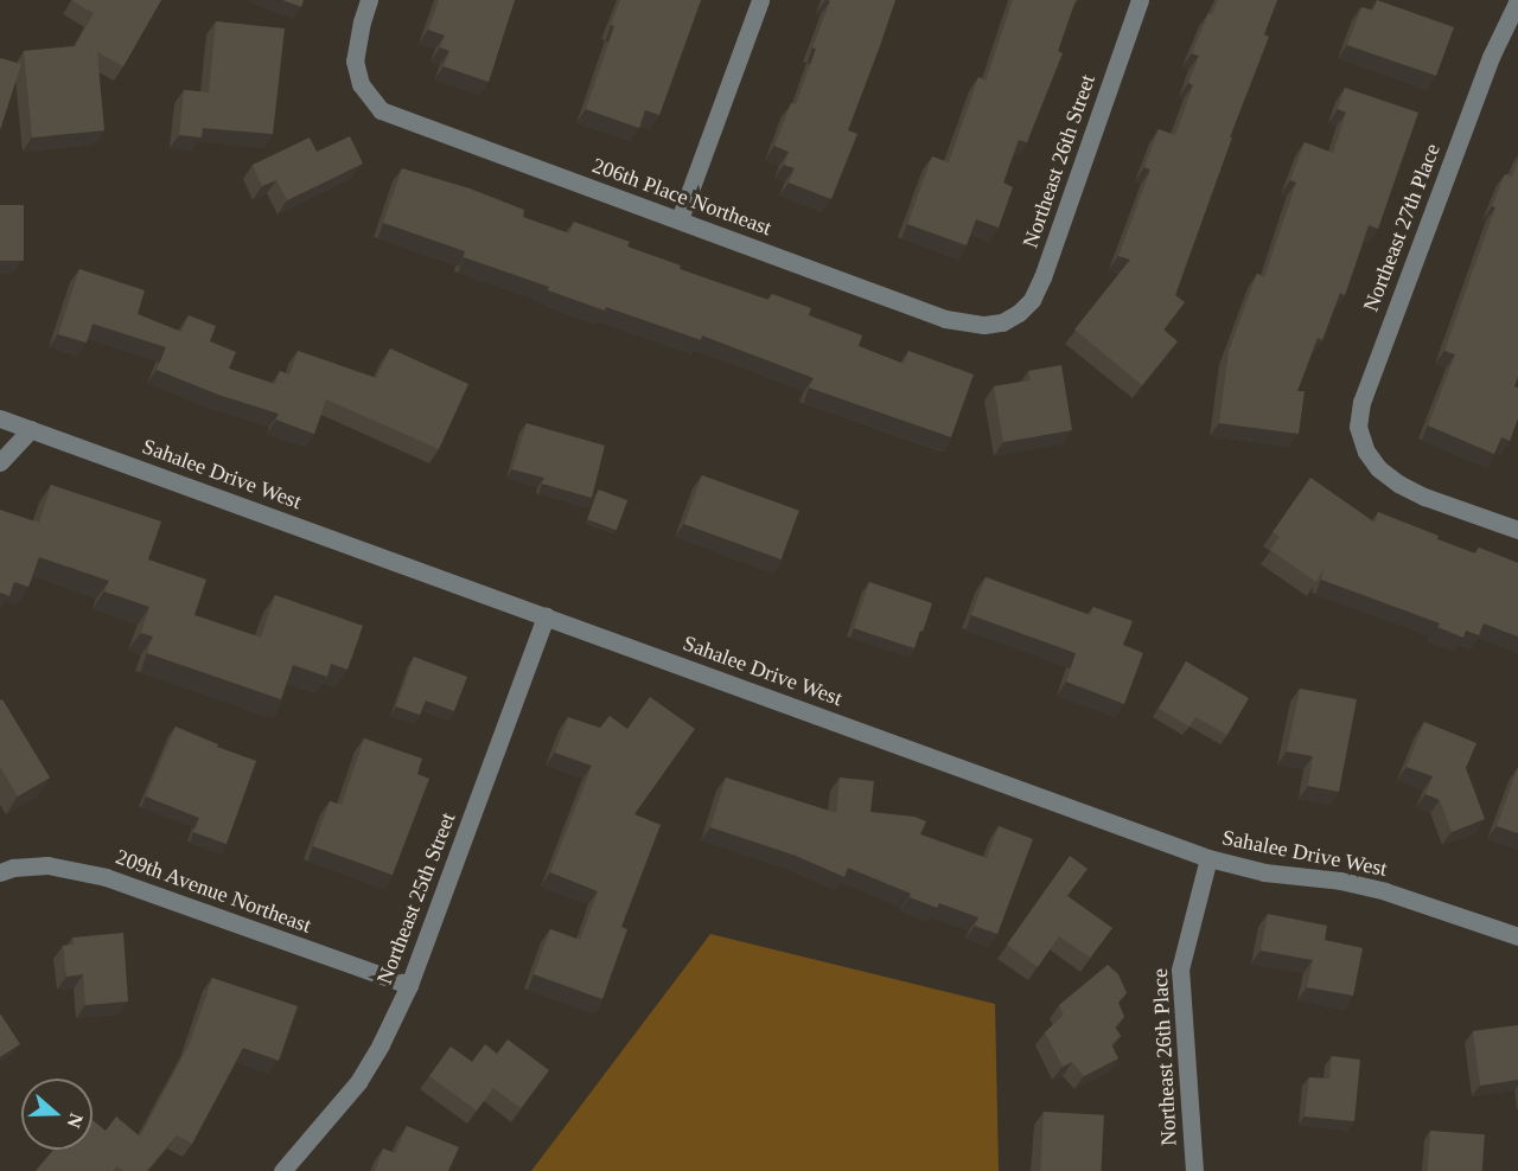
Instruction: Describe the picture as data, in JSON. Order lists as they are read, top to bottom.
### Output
{
  "streets": {
    "street": [
      "Northeast 26th Street",
      "206th Place Northeast",
      "Northeast 27th Place",
      "Sahalee Drive West",
      "209th Avenue Northeast",
      "Northeast 25th Street",
      "Northeast 26th Place"
    ]
  },
  "crossings": [
    ["Northeast 26th Street", "206th Place Northeast"],
    ["Sahalee Drive West", "Northeast 25th Street"],
    ["Sahalee Drive West", "Northeast 26th Place"],
    ["209th Avenue Northeast", "Northeast 25th Street"]
  ],
  "north": "right"
}
